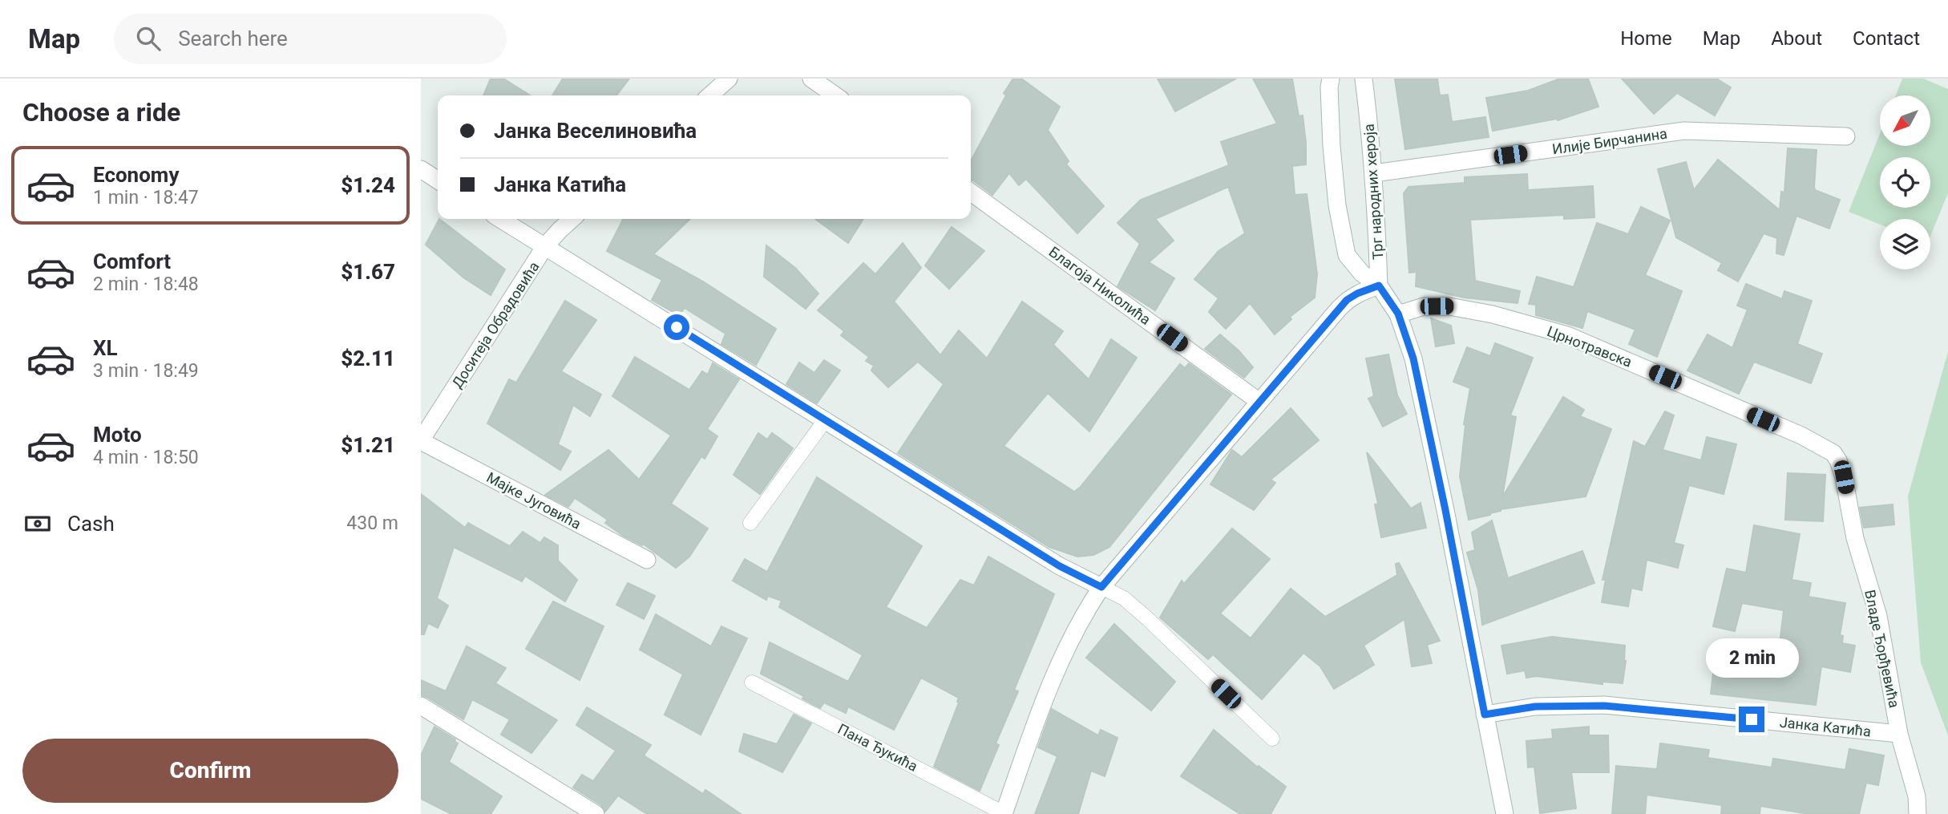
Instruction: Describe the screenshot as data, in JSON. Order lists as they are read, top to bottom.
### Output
{
  "streets": {
    "street": [
      "Илије Бирчанина",
      "Трг народних хероја",
      "Благоја Николића",
      "Доситеја Обрадовића",
      "Црнотравска",
      "Мајке Југовића",
      "Владе Ђорђевића",
      "Јанка Катића",
      "Пана Ђукића"
    ]
  },
  "crossings": [
    ["Илије Бирчанина", "Трг народних хероја"],
    ["Трг народних хероја", "Пана Ђукића"],
    ["Благоја Николића", "Пана Ђукића"],
    ["Доситеја Обрадовића", "Мајке Југовића"],
    ["Црнотравска", "Владе Ђорђевића"],
    ["Владе Ђорђевића", "Јанка Катића"]
  ],
  "north": "bottom left",
  "page": {
    "header": "Map",
    "search": "Search here",
    "nav": [
      "Home",
      "Map",
      "About",
      "Contact"
    ],
    "heading": "Choose a ride",
    "banner": ["Јанка Веселиновића", "Јанка Катића"],
    "list": [
      {
        "name": "Economy",
        "note": "1 min · 18:47",
        "value": "$1.24"
      },
      {
        "name": "Comfort",
        "note": "2 min · 18:48",
        "value": "$1.67"
      },
      {
        "name": "XL",
        "note": "3 min · 18:49",
        "value": "$2.11"
      },
      {
        "name": "Moto",
        "note": "4 min · 18:50",
        "value": "$1.21"
      }
    ],
    "pay": ["Cash", "430 m"],
    "bubble": "2 min",
    "buttons": "Confirm"
  }
}
